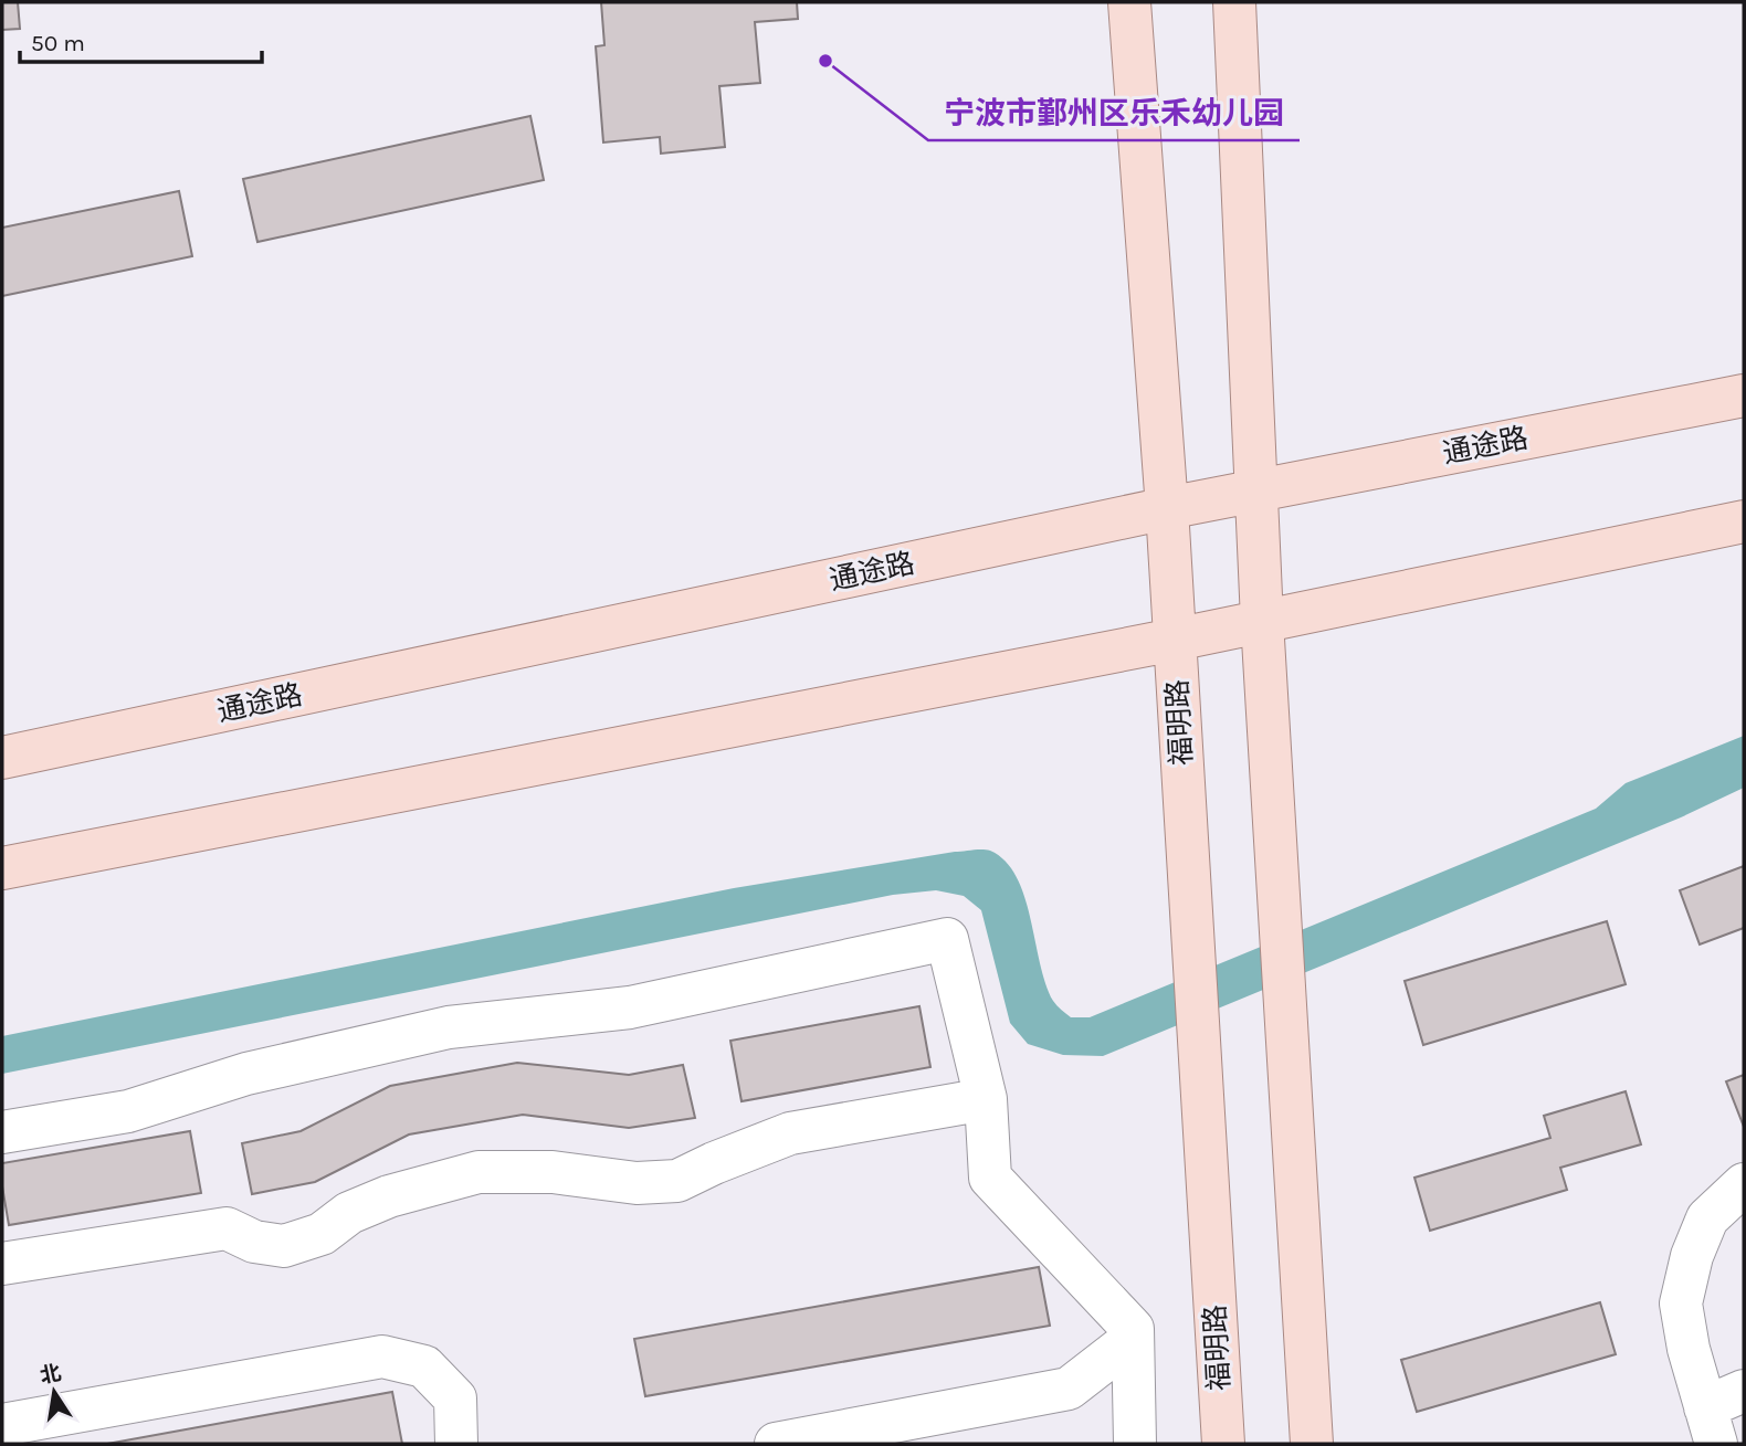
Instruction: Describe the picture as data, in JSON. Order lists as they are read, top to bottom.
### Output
{
  "streets": {
    "main road": ["通途路", "福明路"]
  },
  "crossings": [
    ["通途路", "福明路"]
  ],
  "places": ["宁波市鄞州区乐禾幼儿园"],
  "scale_bar": "50 m",
  "north": "top"
}
